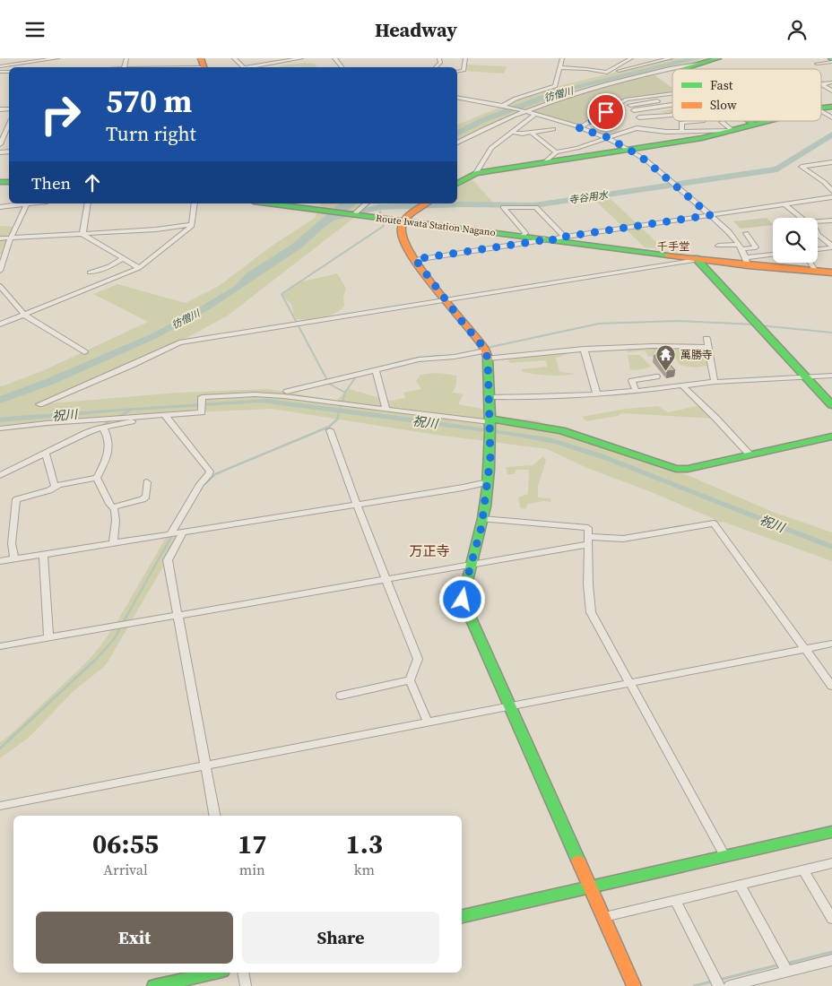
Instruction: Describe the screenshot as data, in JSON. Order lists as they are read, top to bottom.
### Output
{
  "streets": {
    "street": ["Route Iwata Station Nagano"]
  },
  "districts": ["千手堂", "万正寺"],
  "water": ["彷僧川", "寺谷用水", "祝川"],
  "places": {
    "temple": ["萬勝寺"]
  },
  "legend": ["Fast", "Slow"],
  "page": {
    "header": "Headway",
    "turn": ["570 m", "Turn right"],
    "then": "Then",
    "eta": [
      "06:55",
      "Arrival",
      "17",
      "min",
      "1.3",
      "km"
    ],
    "buttons": ["Exit", "Share"]
  }
}
